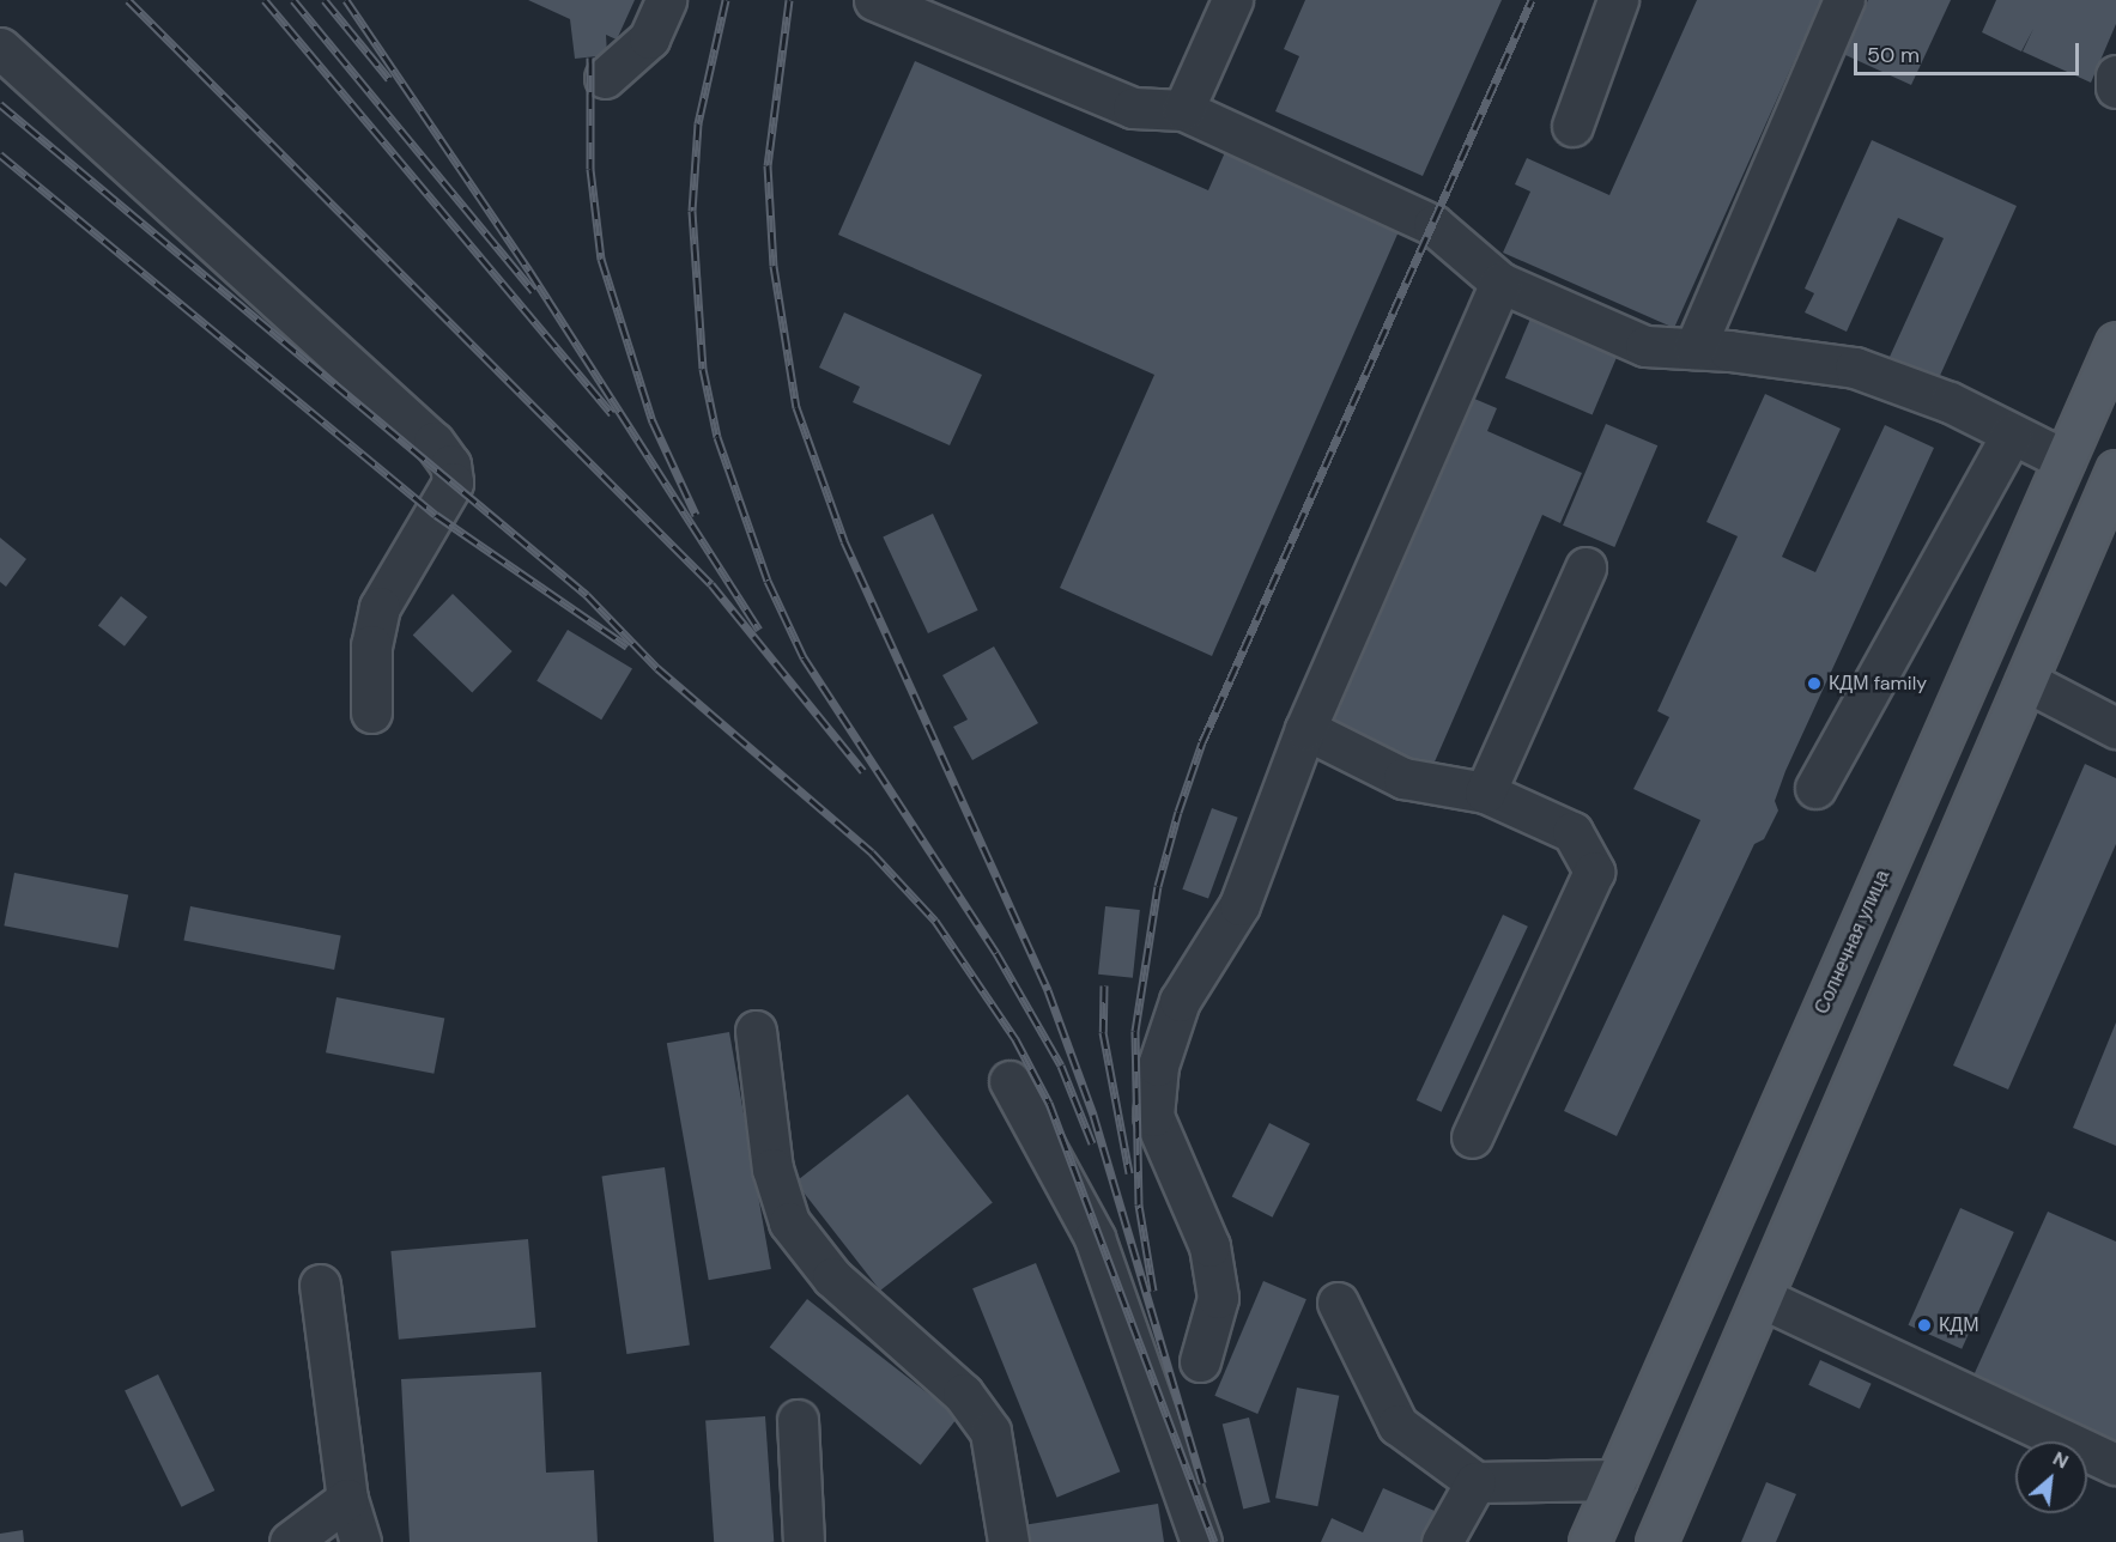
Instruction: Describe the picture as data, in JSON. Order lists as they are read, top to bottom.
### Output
{
  "streets": {
    "main road": ["Солнечная улица"]
  },
  "places": ["КДМ family", "КДМ"],
  "scale_bar": "50 m",
  "north": "top right"
}
